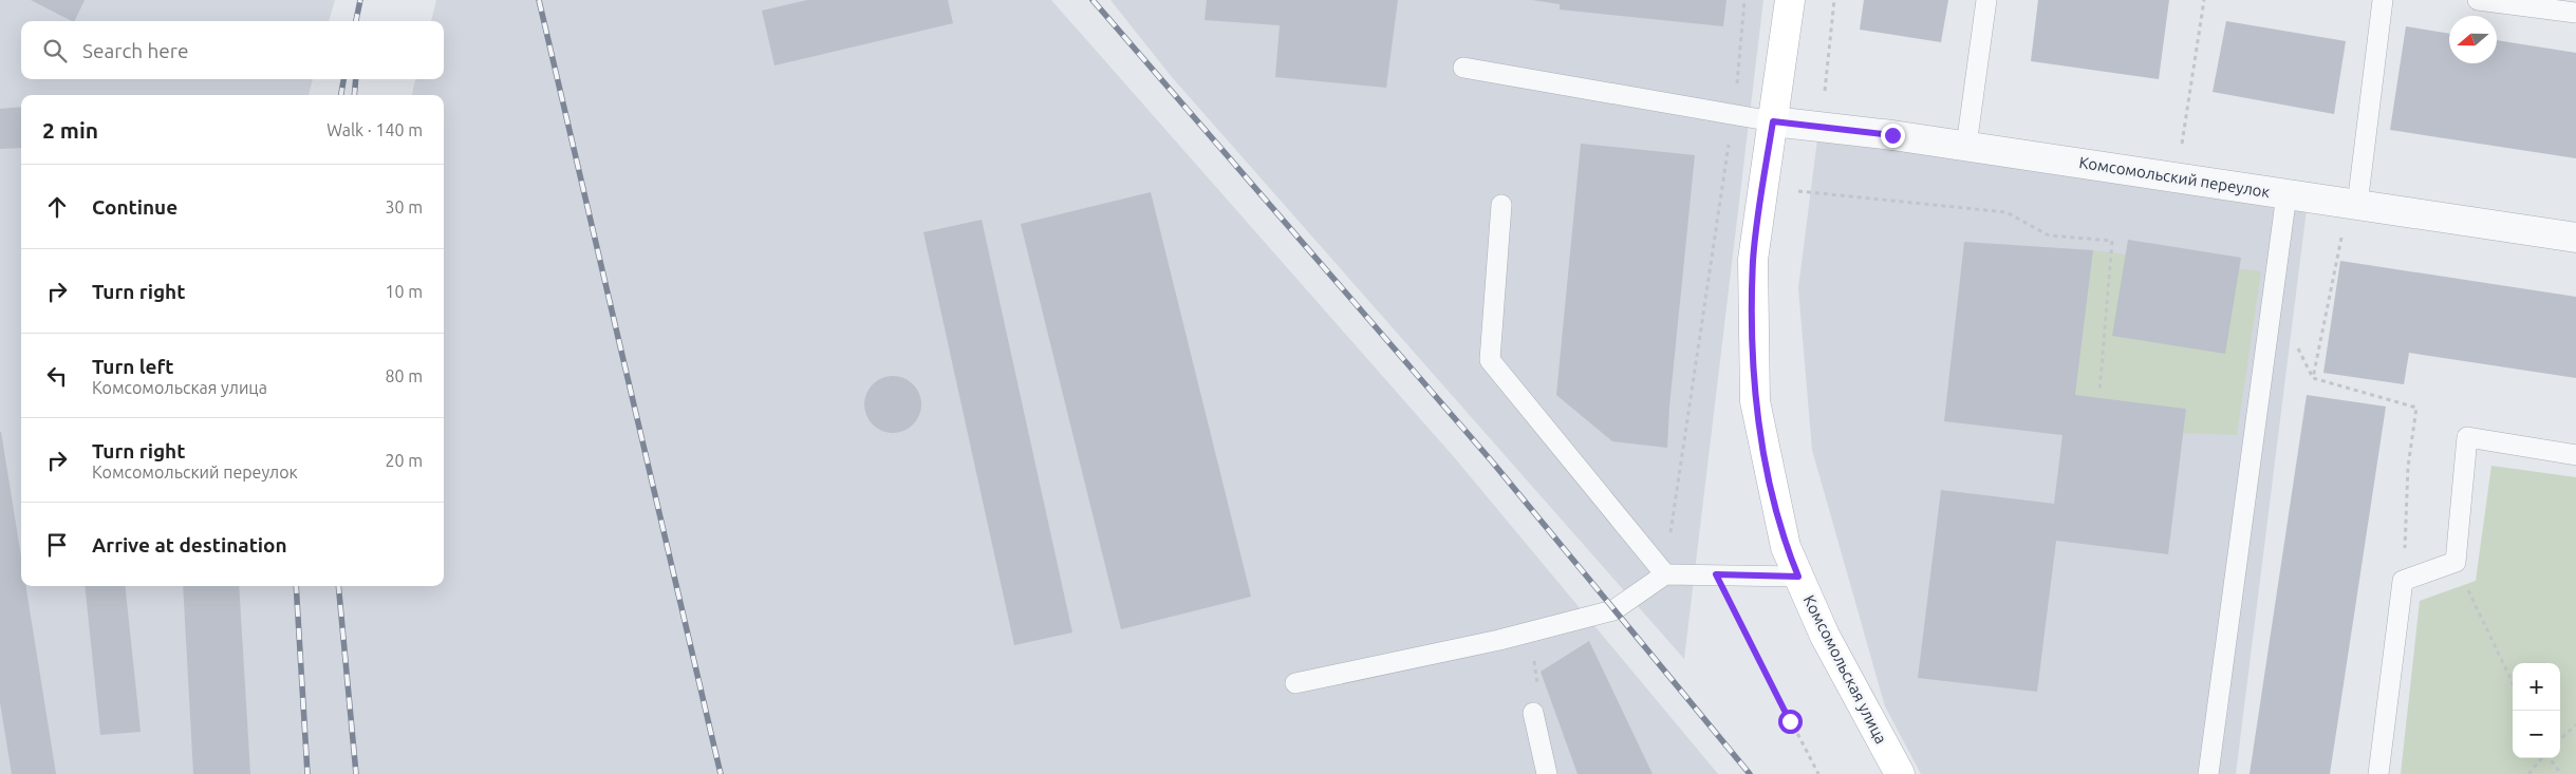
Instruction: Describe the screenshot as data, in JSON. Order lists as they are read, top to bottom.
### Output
{
  "streets": {
    "street": ["Комсомольский переулок", "Комсомольская улица"]
  },
  "crossings": [
    ["Комсомольский переулок", "Комсомольская улица"]
  ],
  "north": "left",
  "page": {
    "search": "Search here",
    "heading": ["2 min", "Walk · 140 m"],
    "list": [
      ["Continue", "30 m"],
      ["Turn right", "10 m"],
      ["Turn left", "Комсомольская улица", "80 m"],
      ["Turn right", "Комсомольский переулок", "20 m"],
      "Arrive at destination"
    ],
    "map_buttons": ["+", "−"]
  }
}
